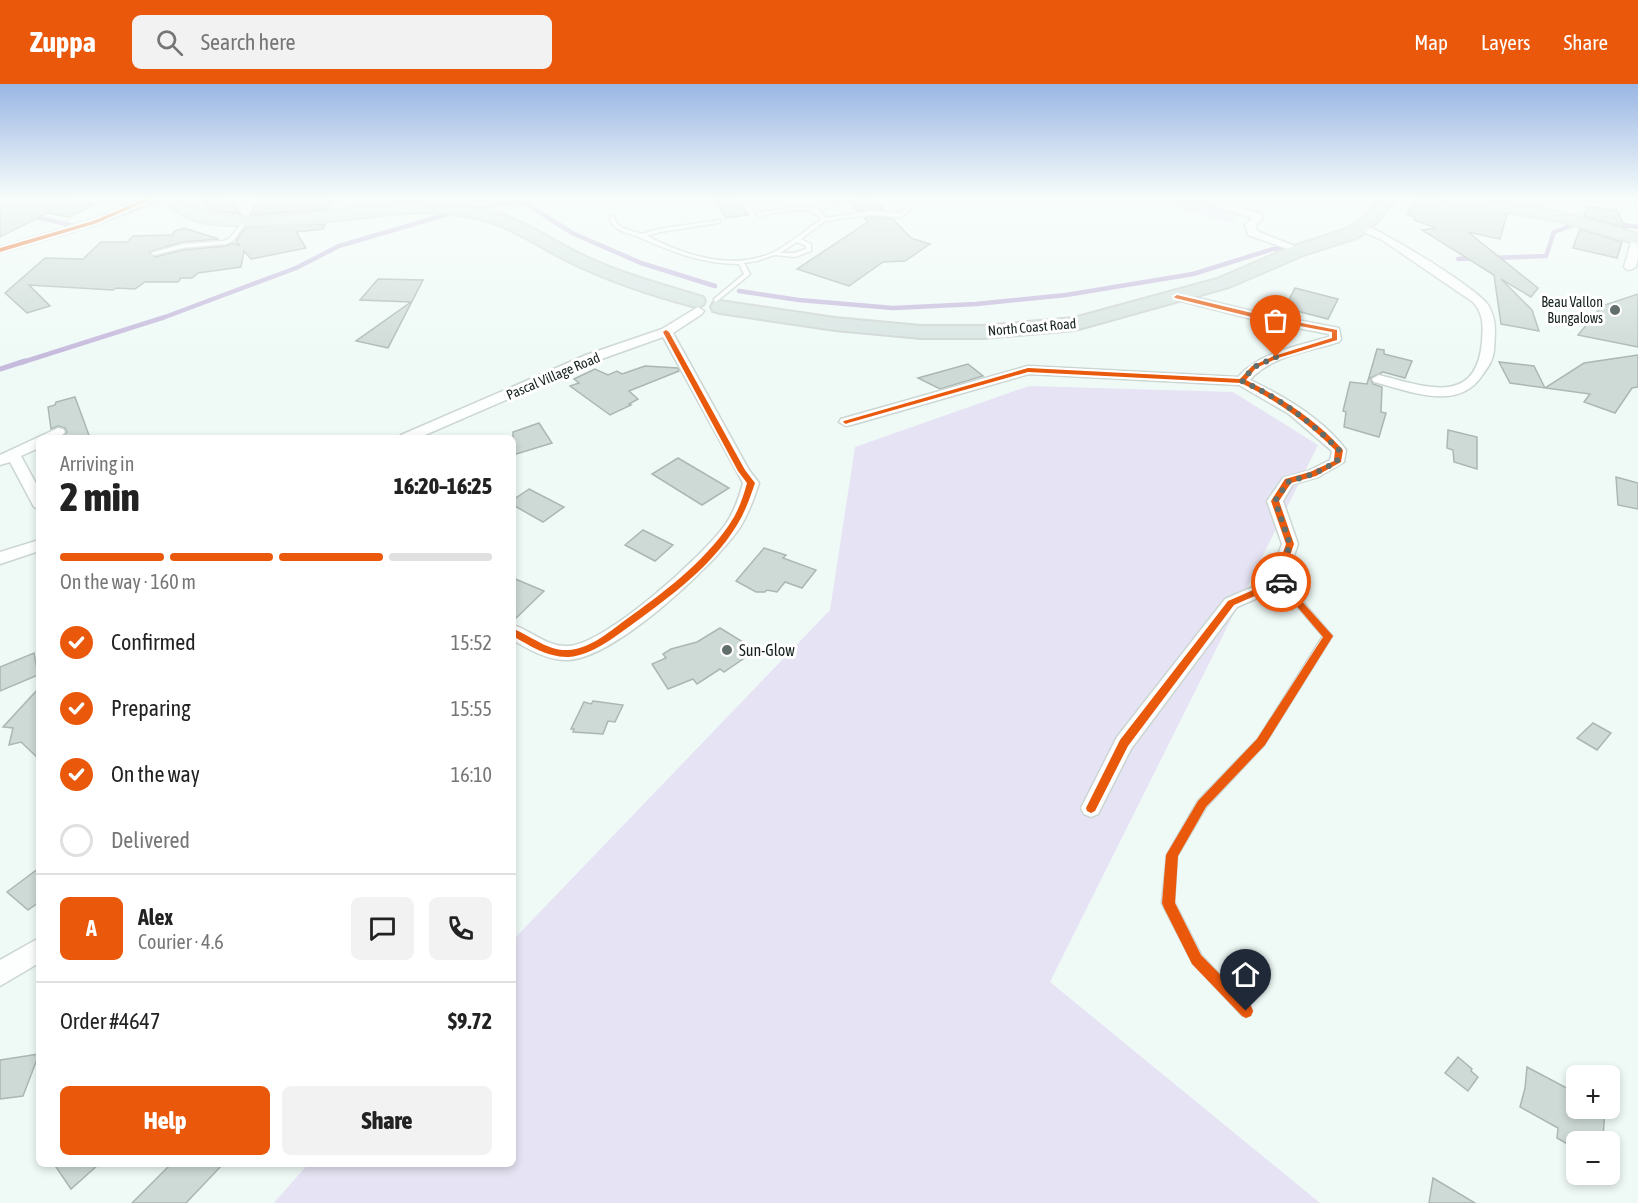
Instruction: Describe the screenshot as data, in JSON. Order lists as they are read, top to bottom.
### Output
{
  "streets": {
    "main road": ["North Coast Road"],
    "street": ["Pascal Village Road"]
  },
  "crossings": [
    ["North Coast Road", "Pascal Village Road"]
  ],
  "places": ["Beau Vallon Bungalows", "Sun-Glow"],
  "page": {
    "header": "Zuppa",
    "search": "Search here",
    "nav": ["Map", "Layers", "Share"],
    "heading": ["2 min", "Arriving in", "16:20–16:25"],
    "panel": [
      "Alex",
      "Courier · 4.6",
      "Order #4647",
      "$9.72"
    ],
    "bar": "On the way · 160 m",
    "list": [
      ["Confirmed", "15:52"],
      ["Preparing", "15:55"],
      ["On the way", "16:10"],
      "Delivered"
    ],
    "round": "A",
    "map_buttons": ["+", "−"],
    "buttons": ["Help", "Share"]
  }
}
